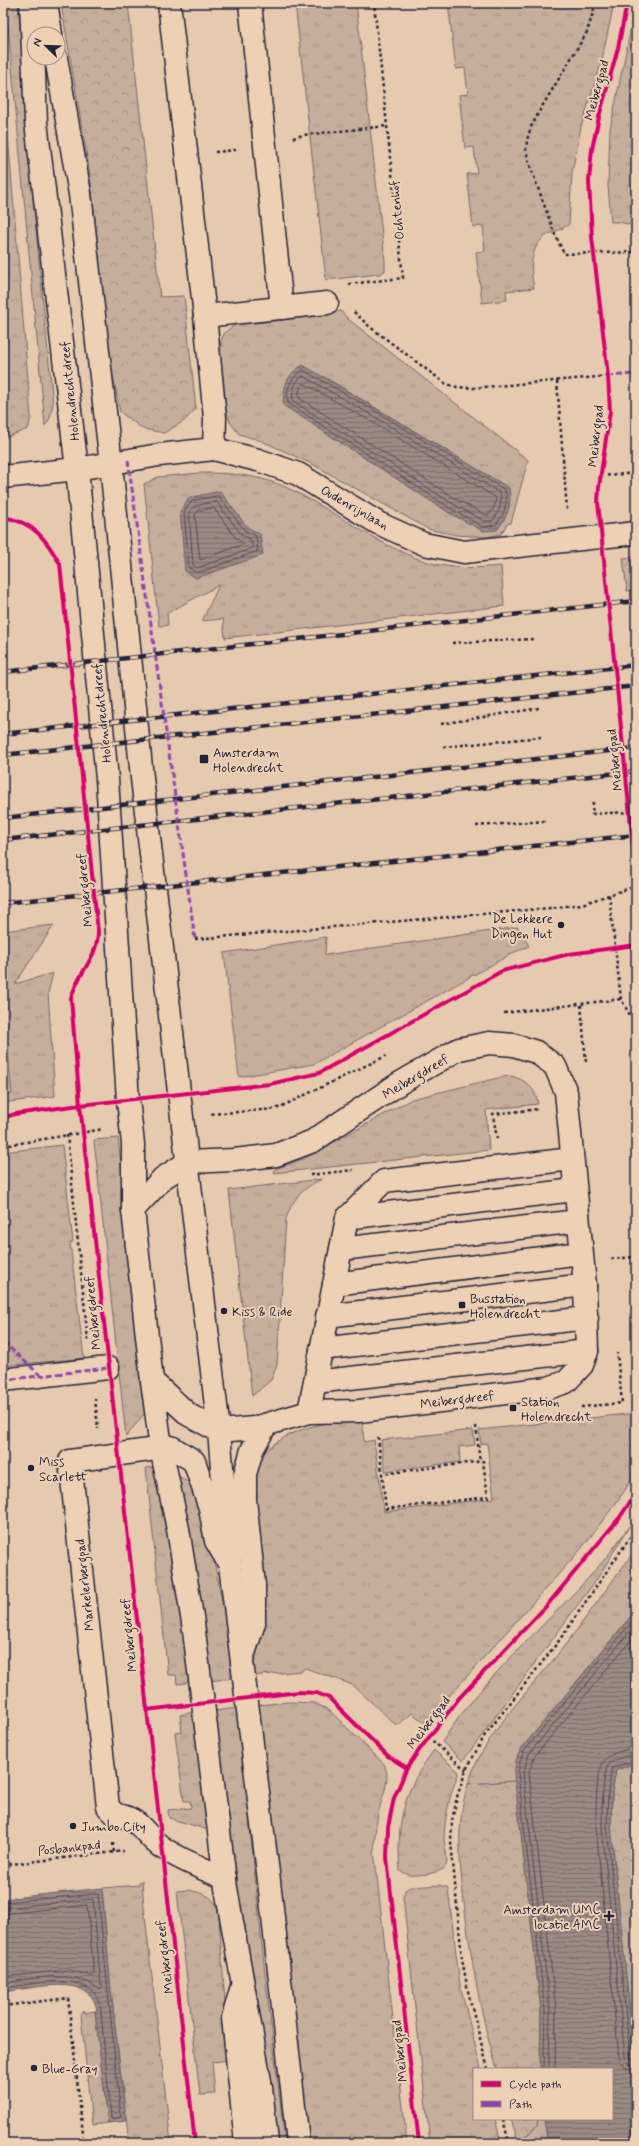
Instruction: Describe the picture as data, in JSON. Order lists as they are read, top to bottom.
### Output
{
  "streets": {
    "main road": [
      "Holendrechtdreef",
      "Oudenrijnlaan",
      "Meibergdreef",
      "Markelerbergpad"
    ],
    "path": ["Ochtenhof", "Posbankpad"],
    "cycle path": ["Meibergpad"]
  },
  "crossings": [
    ["Holendrechtdreef", "Oudenrijnlaan"],
    ["Markelerbergpad", "Posbankpad"]
  ],
  "places": {
    "transit": ["Amsterdam Holendrecht", "Busstation Holendrecht", "Station Holendrecht"],
    "other": [
      "De Lekkere Dingen Hut",
      "Kiss & Ride",
      "Miss Scarlett",
      "Jumbo City",
      "Blue-Gray"
    ],
    "health": ["Amsterdam UMC locatie AMC"]
  },
  "legend": ["Cycle path", "Path"],
  "north": "top left"
}
